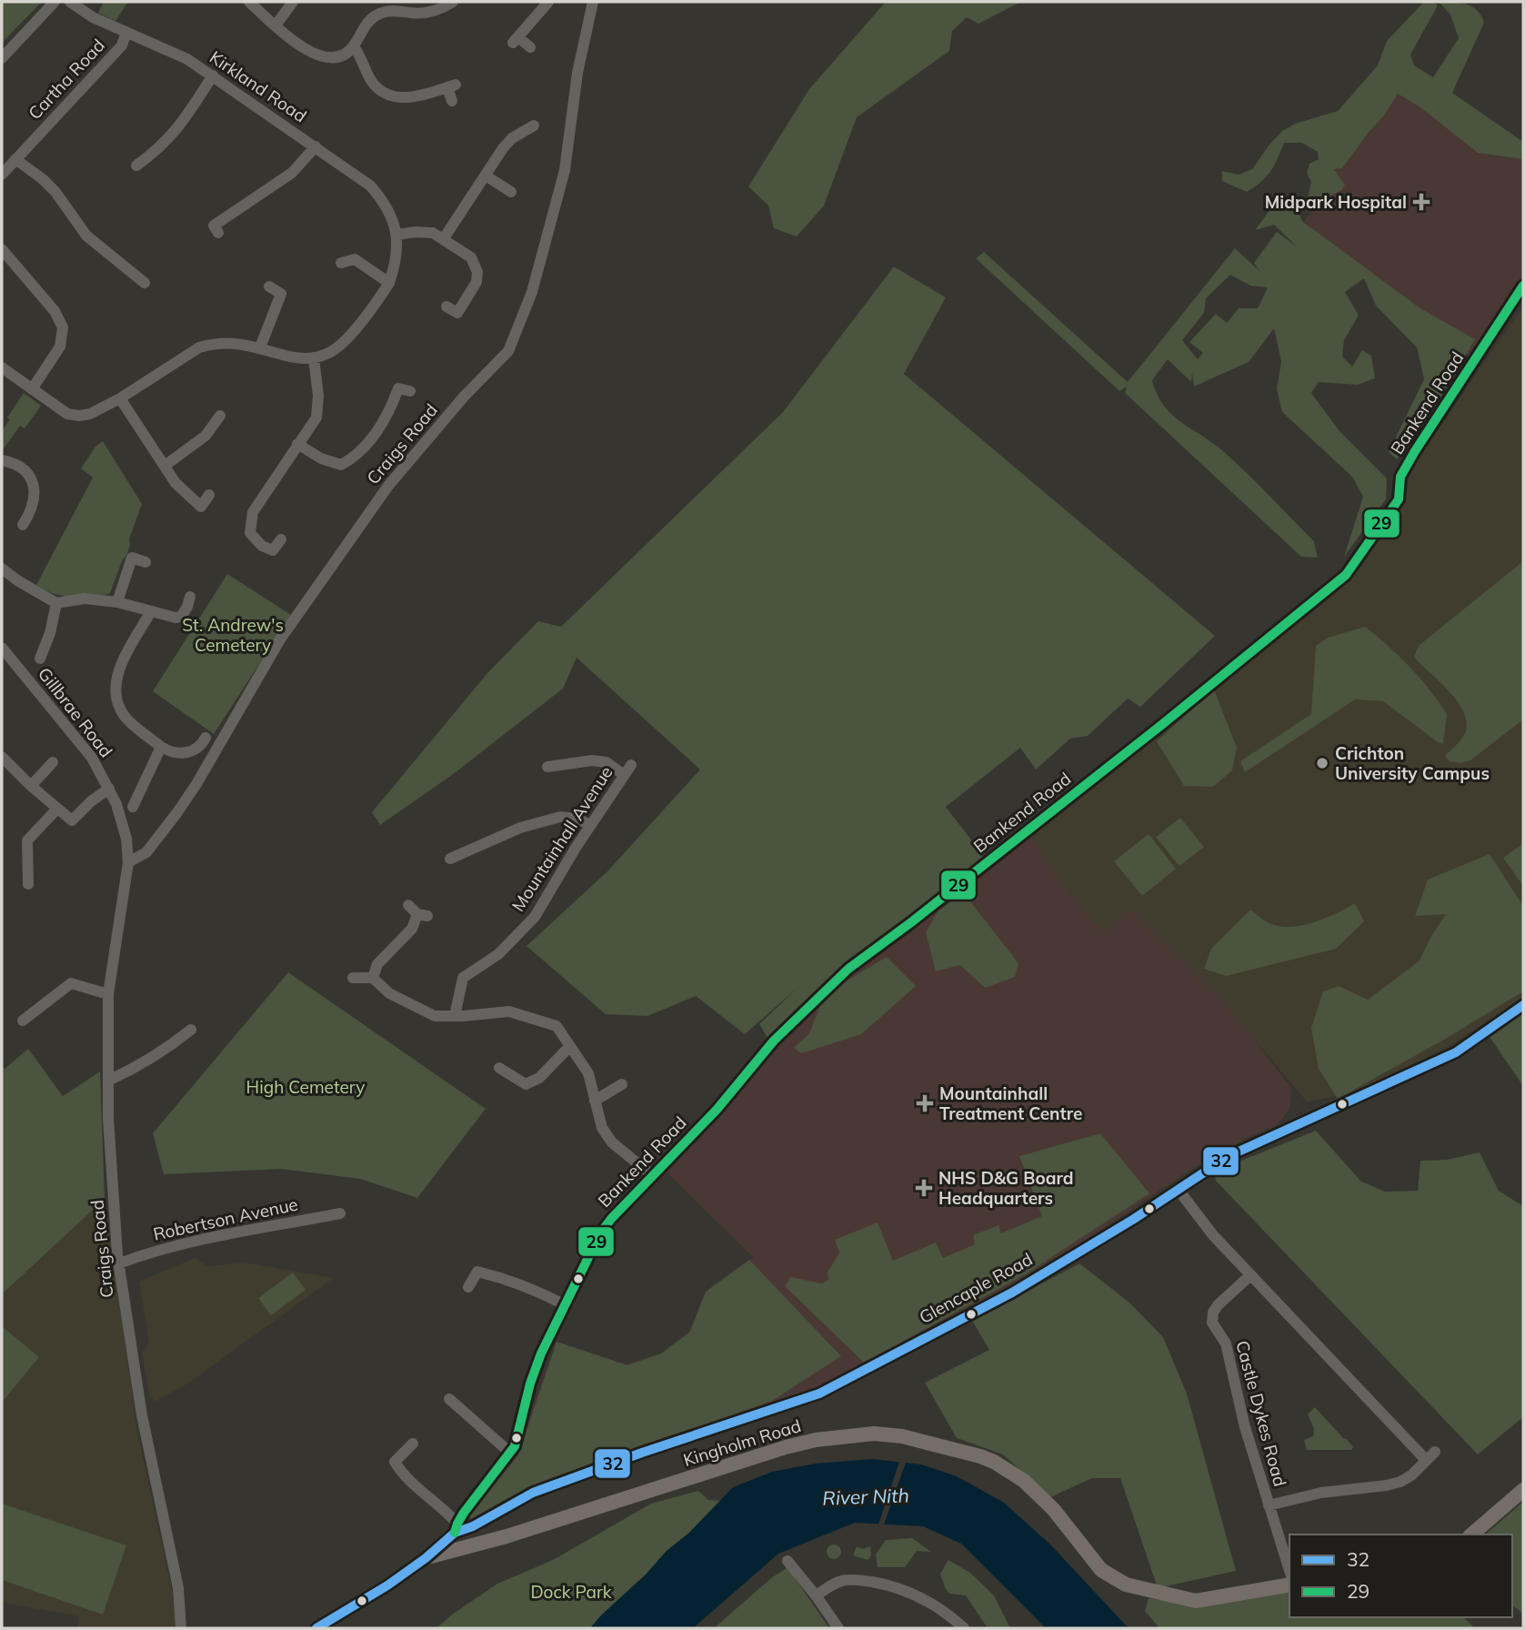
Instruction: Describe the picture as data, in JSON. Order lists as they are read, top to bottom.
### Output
{
  "streets": {
    "main road": ["Glencaple Road", "Kingholm Road"],
    "street": [
      "Cartha Road",
      "Kirkland Road",
      "Bankend Road",
      "Craigs Road",
      "Gillbrae Road",
      "Mountainhall Avenue",
      "Robertson Avenue",
      "Castle Dykes Road"
    ]
  },
  "crossings": [
    ["Cartha Road", "Kirkland Road"],
    ["Bankend Road", "Glencaple Road"],
    ["Craigs Road", "Gillbrae Road"],
    ["Craigs Road", "Robertson Avenue"],
    ["Glencaple Road", "Kingholm Road"]
  ],
  "water": ["River Nith"],
  "parks": ["St. Andrew's Cemetery", "High Cemetery", "Dock Park"],
  "places": {
    "health": ["Midpark Hospital", "Mountainhall Treatment Centre", "NHS D&G Board Headquarters"],
    "other": ["Crichton University Campus"]
  },
  "lines": ["transit line 29", "transit line 32"],
  "legend": ["32", "29"]
}
